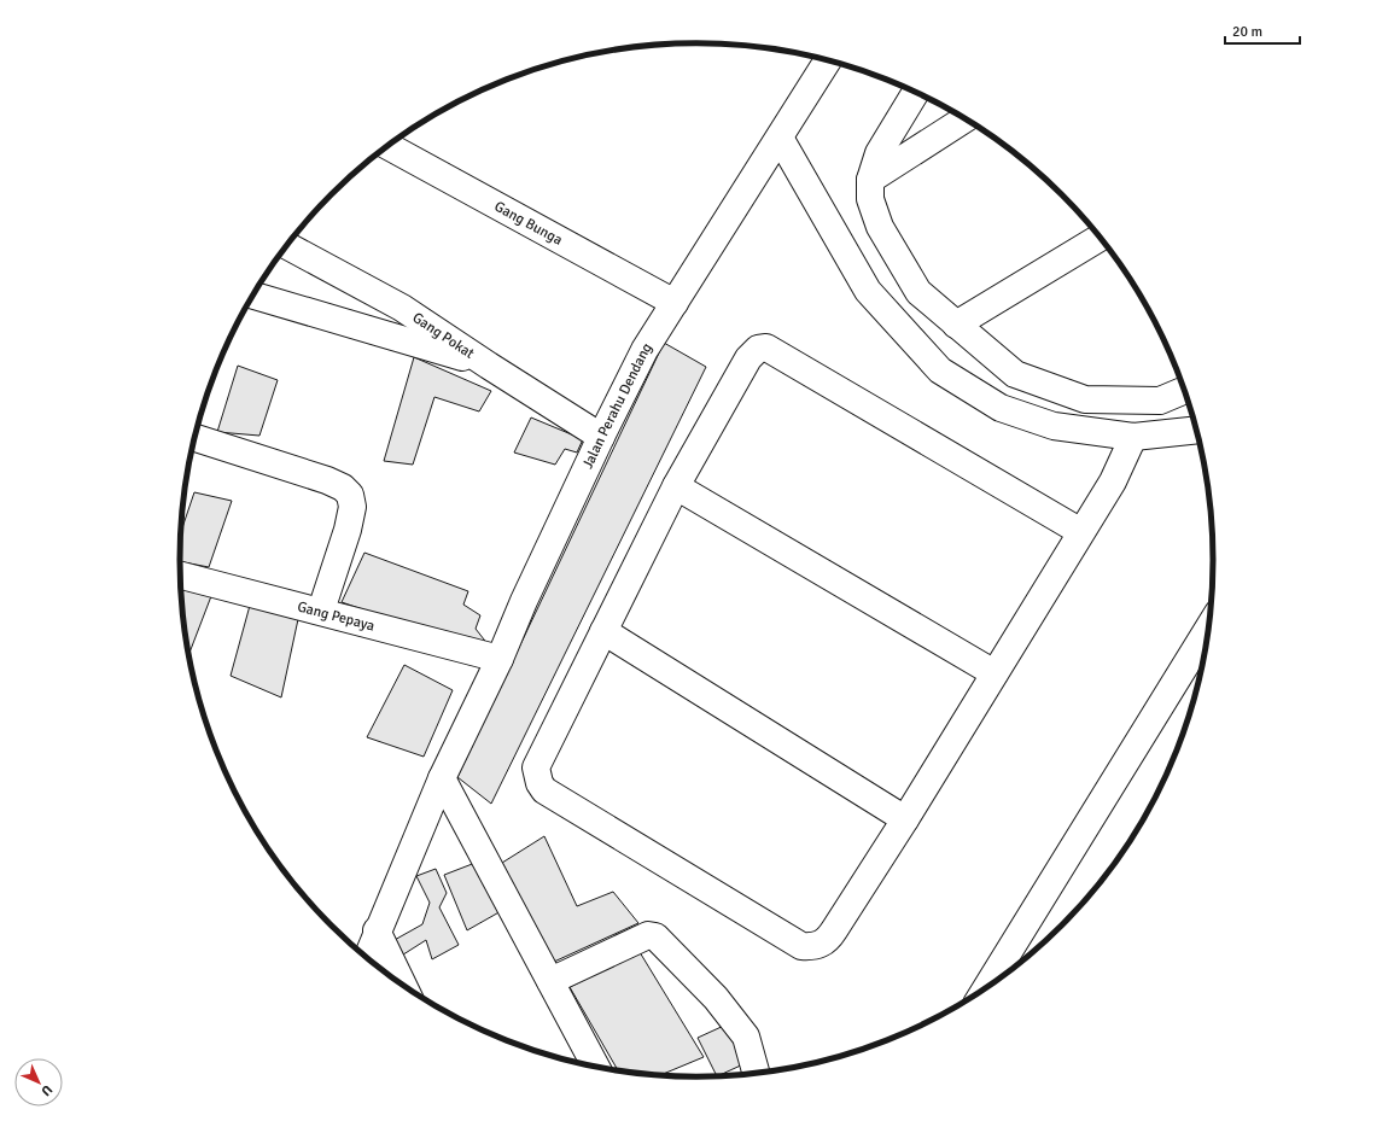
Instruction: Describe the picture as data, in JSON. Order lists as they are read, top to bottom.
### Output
{
  "streets": {
    "street": [
      "Gang Bunga",
      "Gang Pokat",
      "Jalan Perahu Dendang",
      "Gang Pepaya"
    ]
  },
  "crossings": [
    ["Gang Bunga", "Jalan Perahu Dendang"],
    ["Gang Pokat", "Jalan Perahu Dendang"],
    ["Jalan Perahu Dendang", "Gang Pepaya"]
  ],
  "scale_bar": "20 m",
  "north": "bottom right"
}
